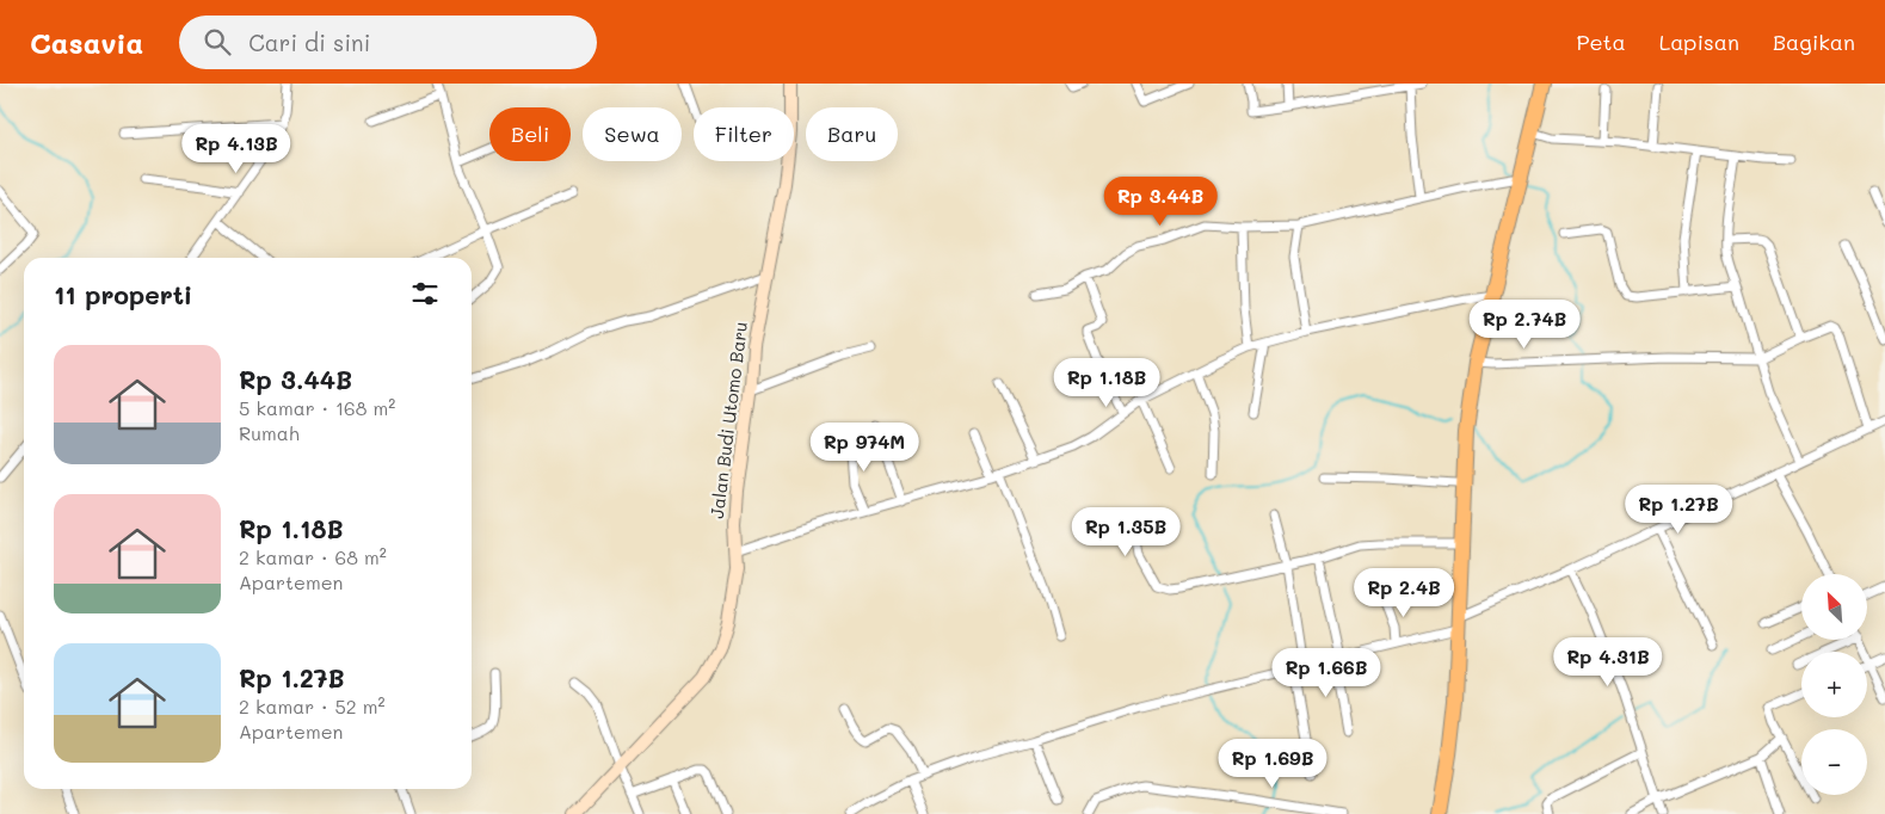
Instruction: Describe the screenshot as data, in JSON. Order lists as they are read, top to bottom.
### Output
{
  "streets": {
    "street": ["Jalan Budi Utomo Baru"]
  },
  "north": "top left",
  "page": {
    "header": "Casavia",
    "search": "Cari di sini",
    "nav": ["Peta", "Lapisan", "Bagikan"],
    "chip": [
      "Beli",
      "Sewa",
      "Filter",
      "Baru"
    ],
    "price": [
      "Rp 4.13B",
      "Rp 3.44B",
      "Rp 2.74B",
      "Rp 1.18B",
      "Rp 974M",
      "Rp 1.27B",
      "Rp 1.35B",
      "Rp 2.4B",
      "Rp 4.31B",
      "Rp 1.66B",
      "Rp 1.69B"
    ],
    "heading": "11 properti",
    "list": [
      {
        "name": "Rp 3.44B",
        "note": "5 kamar · 168 m² · Rumah"
      },
      {
        "name": "Rp 1.18B",
        "note": "2 kamar · 68 m² · Apartemen"
      },
      {
        "name": "Rp 1.27B",
        "note": "2 kamar · 52 m² · Apartemen"
      }
    ],
    "map_buttons": ["+", "−"]
  }
}
